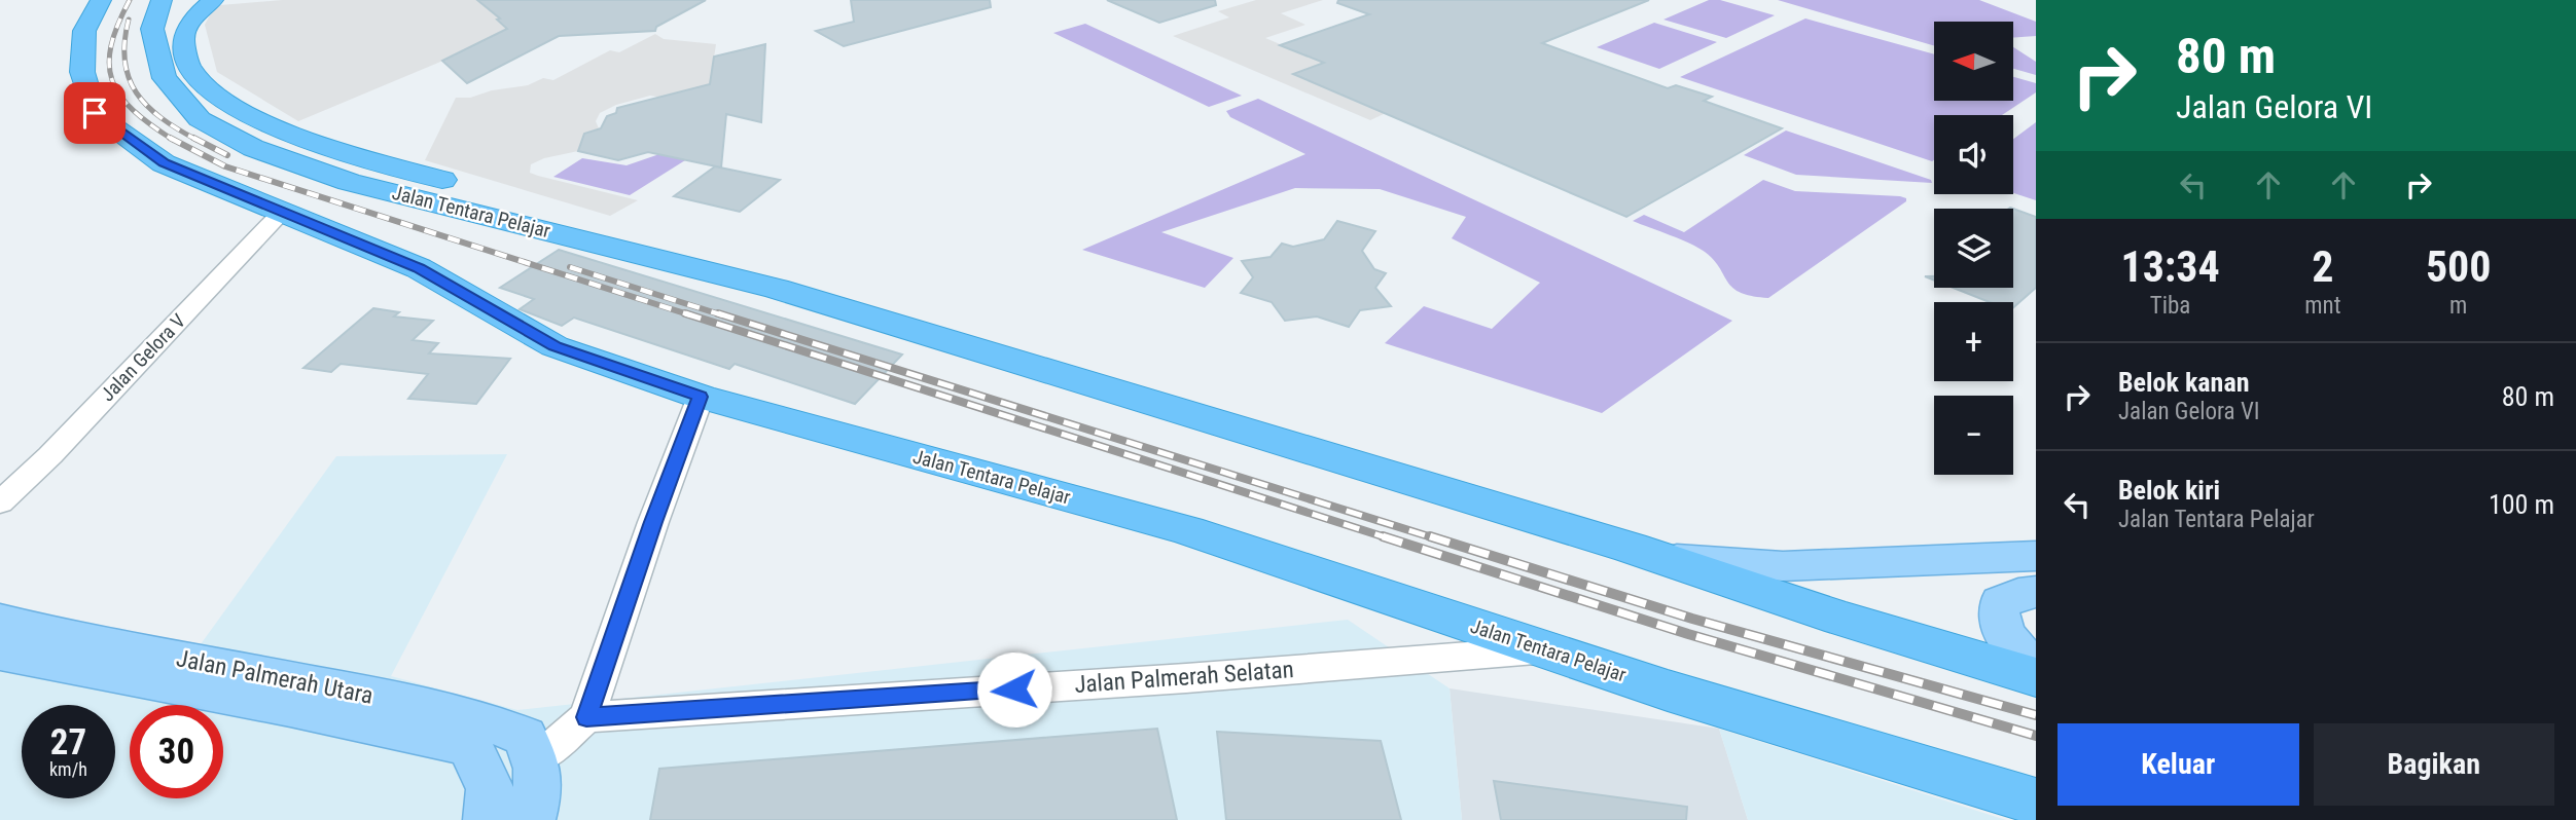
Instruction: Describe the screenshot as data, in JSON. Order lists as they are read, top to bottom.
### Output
{
  "streets": {
    "highway": ["Jalan Tentara Pelajar"],
    "main road": ["Jalan Palmerah Utara"],
    "street": ["Jalan Gelora V", "Jalan Palmerah Selatan"]
  },
  "crossings": [
    ["Jalan Tentara Pelajar", "Jalan Gelora V"],
    ["Jalan Tentara Pelajar", "Jalan Palmerah Selatan"]
  ],
  "north": "left",
  "page": {
    "turn": ["80 m", "Jalan Gelora VI"],
    "map_buttons": ["+", "−"],
    "eta": [
      "13:34",
      "Tiba",
      "2",
      "mnt",
      "500",
      "m"
    ],
    "list": [
      {
        "name": "Belok kanan",
        "note": "Jalan Gelora VI",
        "value": "80 m"
      },
      {
        "name": "Belok kiri",
        "note": "Jalan Tentara Pelajar",
        "value": "100 m"
      }
    ],
    "speed": "27 km/h",
    "limit": "30",
    "buttons": ["Keluar", "Bagikan"]
  }
}
